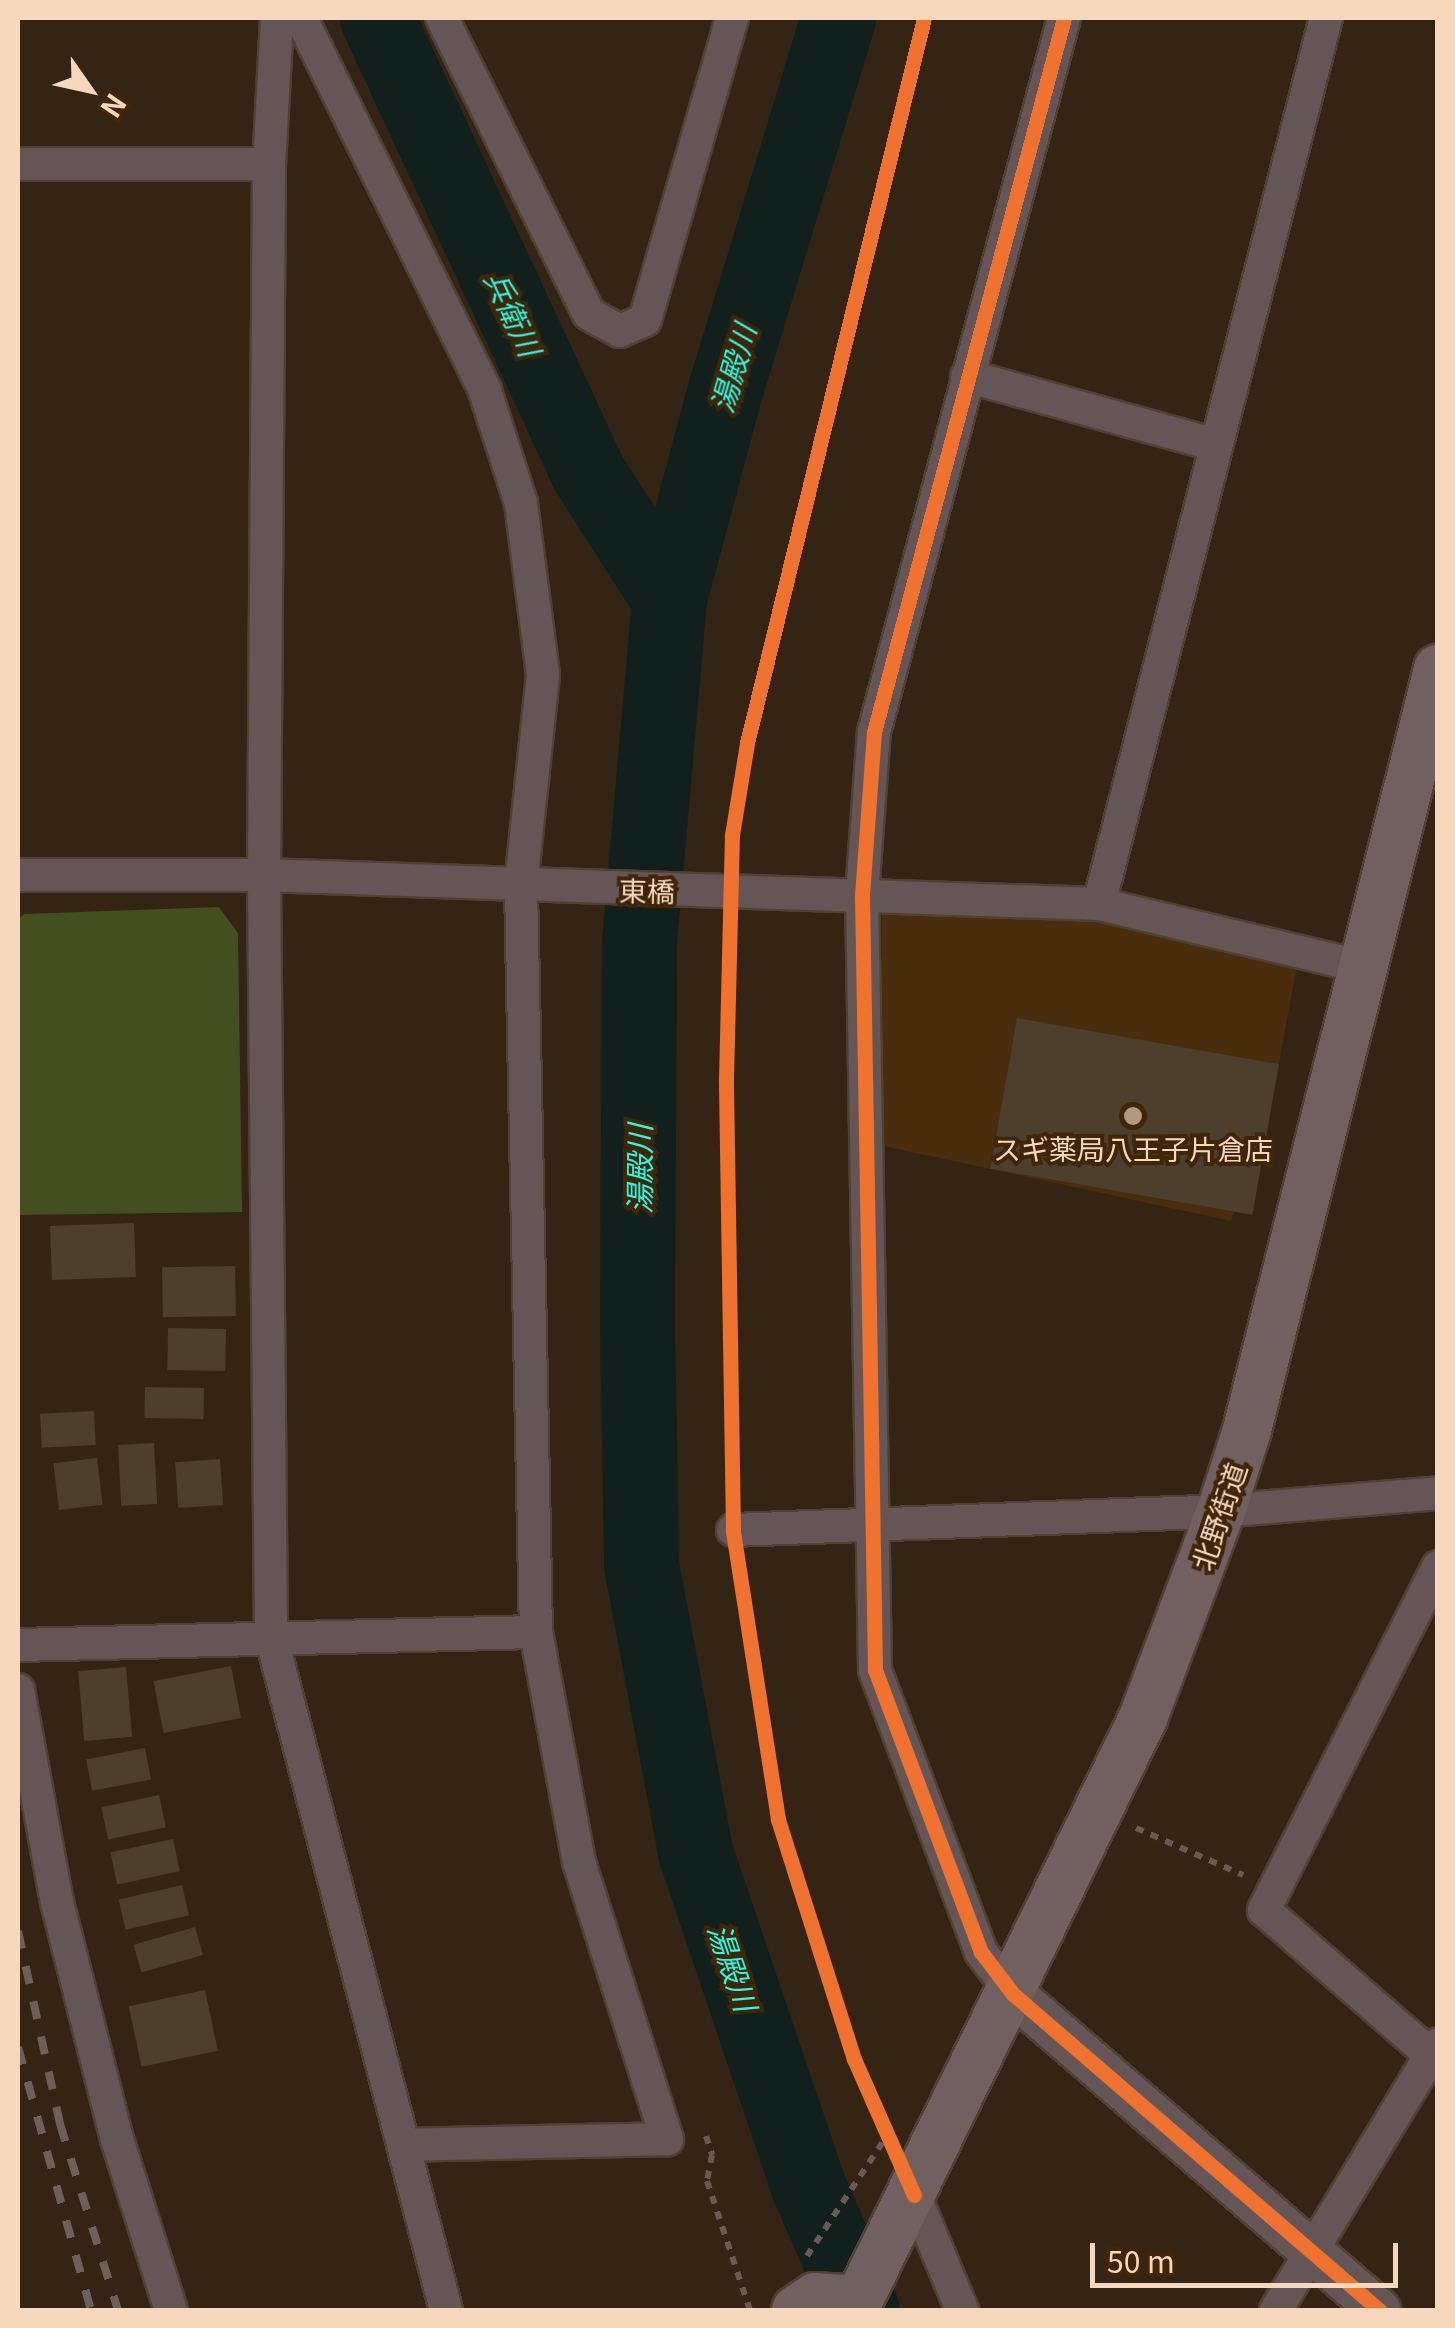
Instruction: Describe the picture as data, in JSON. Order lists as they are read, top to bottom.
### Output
{
  "streets": {
    "main road": ["北野街道"],
    "street": ["東橋"]
  },
  "crossings": [
    ["東橋", "北野街道"]
  ],
  "water": ["兵衛川", "湯殿川"],
  "places": ["スギ薬局八王子片倉店"],
  "scale_bar": "50 m",
  "north": "bottom right"
}
